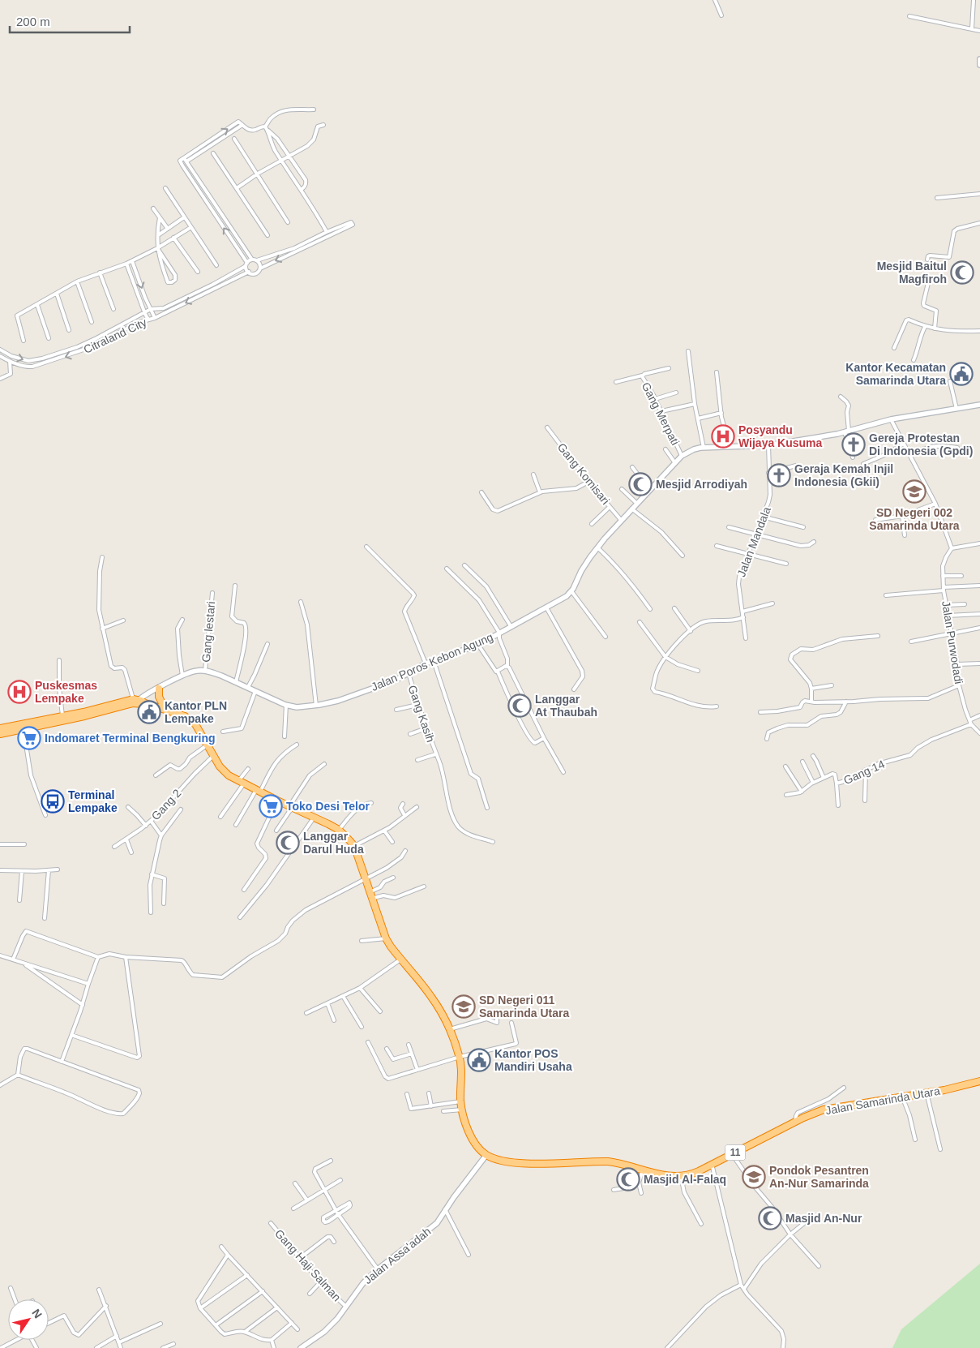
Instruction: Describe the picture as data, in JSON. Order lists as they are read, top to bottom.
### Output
{
  "streets": {
    "highway": ["Jalan Samarinda Utara", "11"],
    "main road": ["Jalan Poros Kebon Agung", "Jalan Assa'adah"],
    "street": [
      "Citraland City",
      "Gang Merpati",
      "Gang Komisari",
      "Jalan Mandala",
      "Gang lestari",
      "Jalan Purwodadi",
      "Gang Kasih",
      "Gang 14",
      "Gang 2",
      "Gang Haji Salman"
    ]
  },
  "crossings": [
    ["Gang lestari", "Jalan Poros Kebon Agung"],
    ["Jalan Purwodadi", "Gang 14"],
    ["Jalan Poros Kebon Agung", "Gang Kasih"],
    ["Jalan Samarinda Utara", "Jalan Assa'adah"],
    ["Jalan Assa'adah", "Gang Haji Salman"]
  ],
  "places": {
    "mosque": [
      "Mesjid Baitul Magfiroh",
      "Mesjid Arrodiyah",
      "Langgar At Thaubah",
      "Langgar Darul Huda",
      "Masjid Al-Falaq",
      "Masjid An-Nur"
    ],
    "public building": ["Kantor Kecamatan Samarinda Utara", "Kantor PLN Lempake", "Kantor POS Mandiri Usaha"],
    "hospital": ["Posyandu Wijaya Kusuma", "Puskesmas Lempake"],
    "church": ["Gereja Protestan Di Indonesia (Gpdi)", "Geraja Kemah Injil Indonesia (Gkii)"],
    "school or university": ["SD Negeri 002 Samarinda Utara", "SD Negeri 011 Samarinda Utara", "Pondok Pesantren An-Nur Samarinda"],
    "supermarket": ["Indomaret Terminal Bengkuring", "Toko Desi Telor"],
    "bus stop": ["Terminal Lempake"]
  },
  "scale_bar": "200 m",
  "north": "top right"
}
